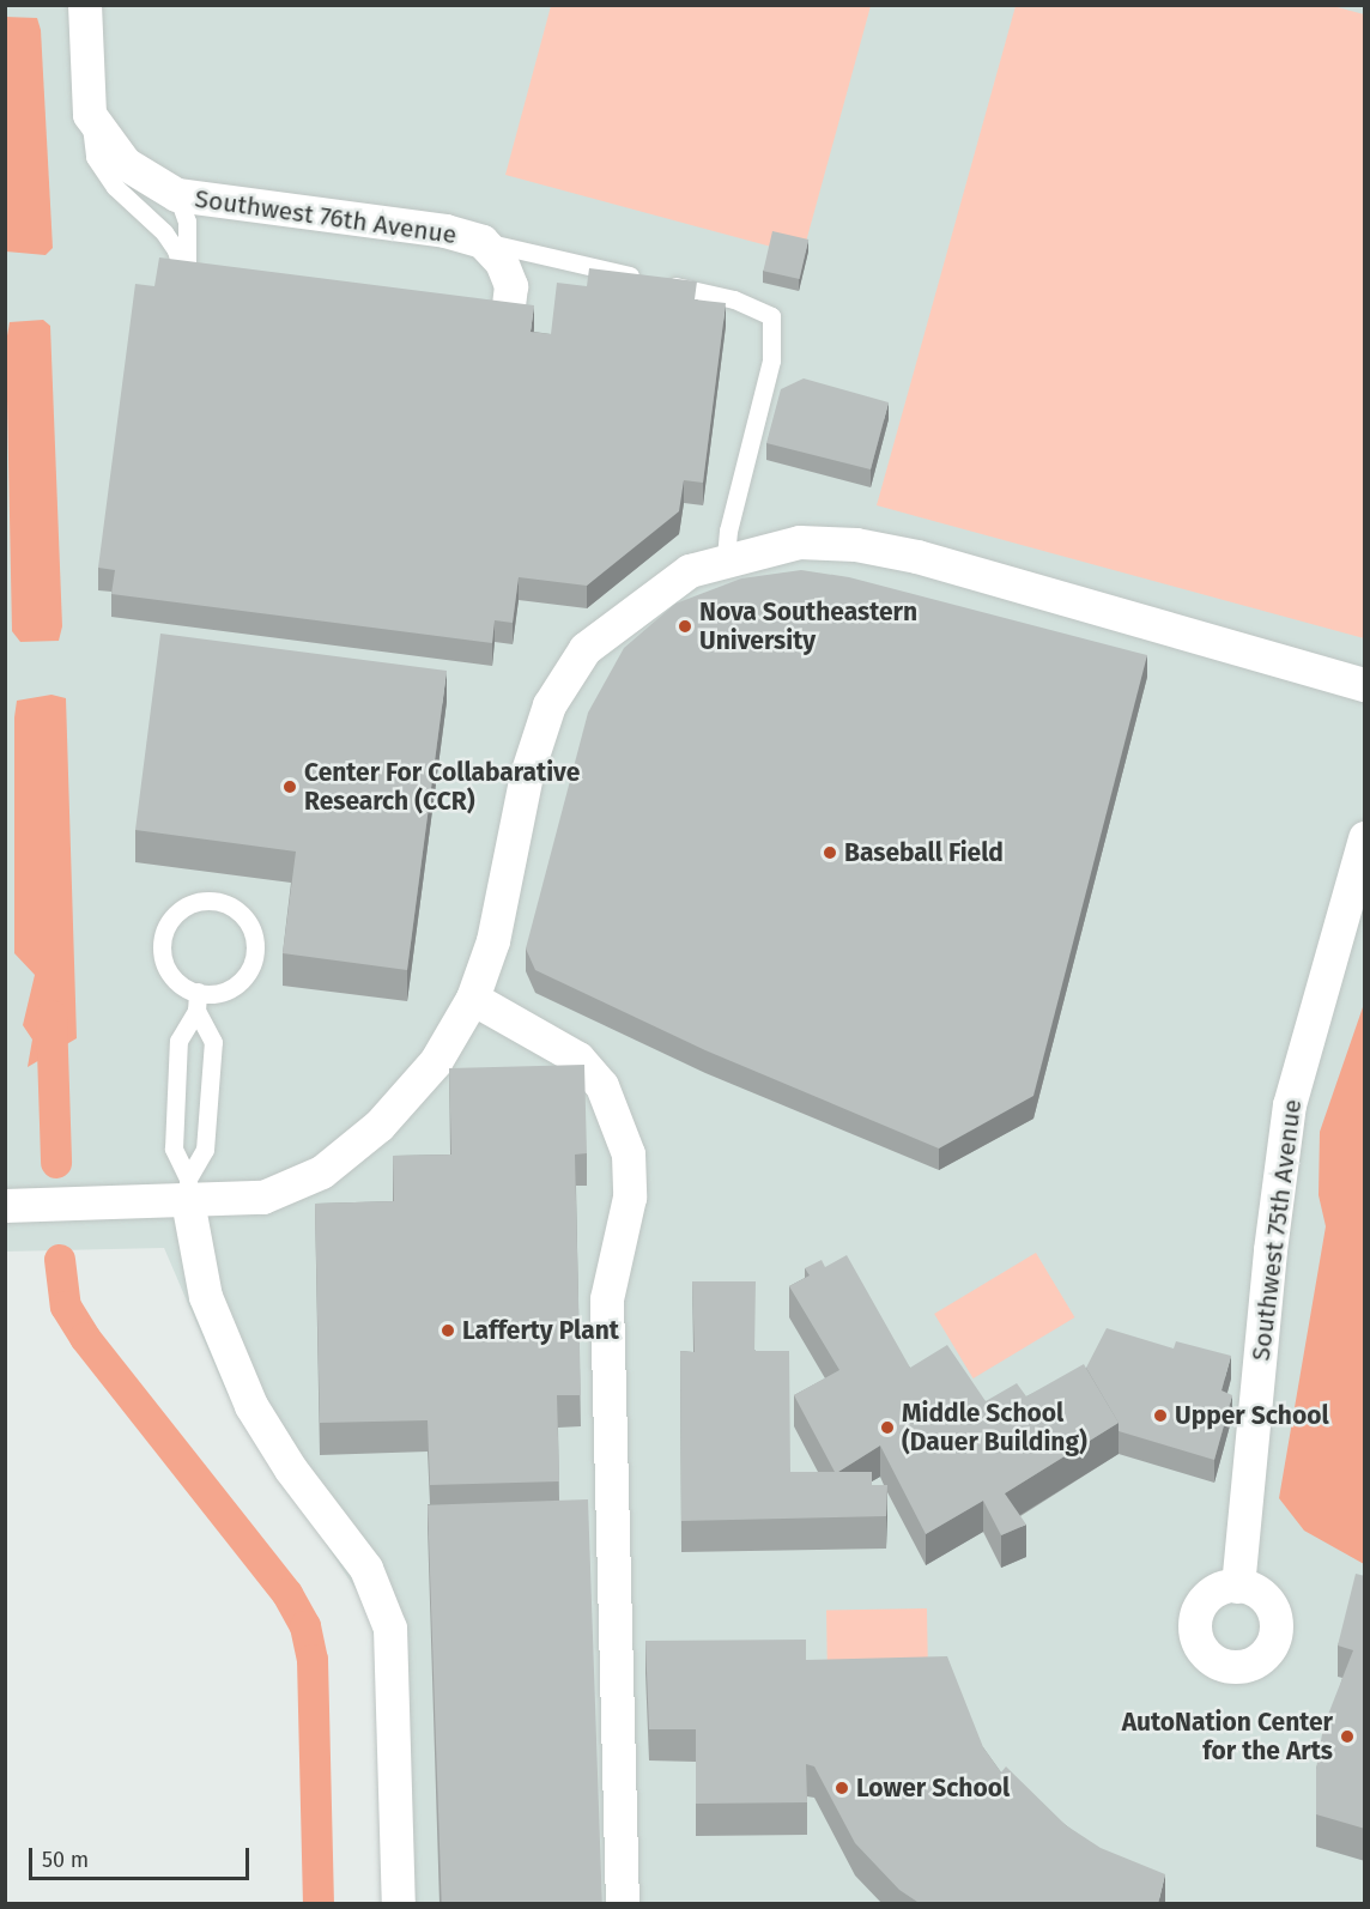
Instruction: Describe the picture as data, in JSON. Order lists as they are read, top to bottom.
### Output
{
  "streets": {
    "street": ["Southwest 76th Avenue", "Southwest 75th Avenue"]
  },
  "places": [
    "Nova Southeastern University",
    "Center For Collabarative Research (CCR)",
    "Baseball Field",
    "Lafferty Plant",
    "Upper School",
    "Middle School (Dauer Building)",
    "AutoNation Center for the Arts",
    "Lower School"
  ],
  "scale_bar": "50 m"
}
